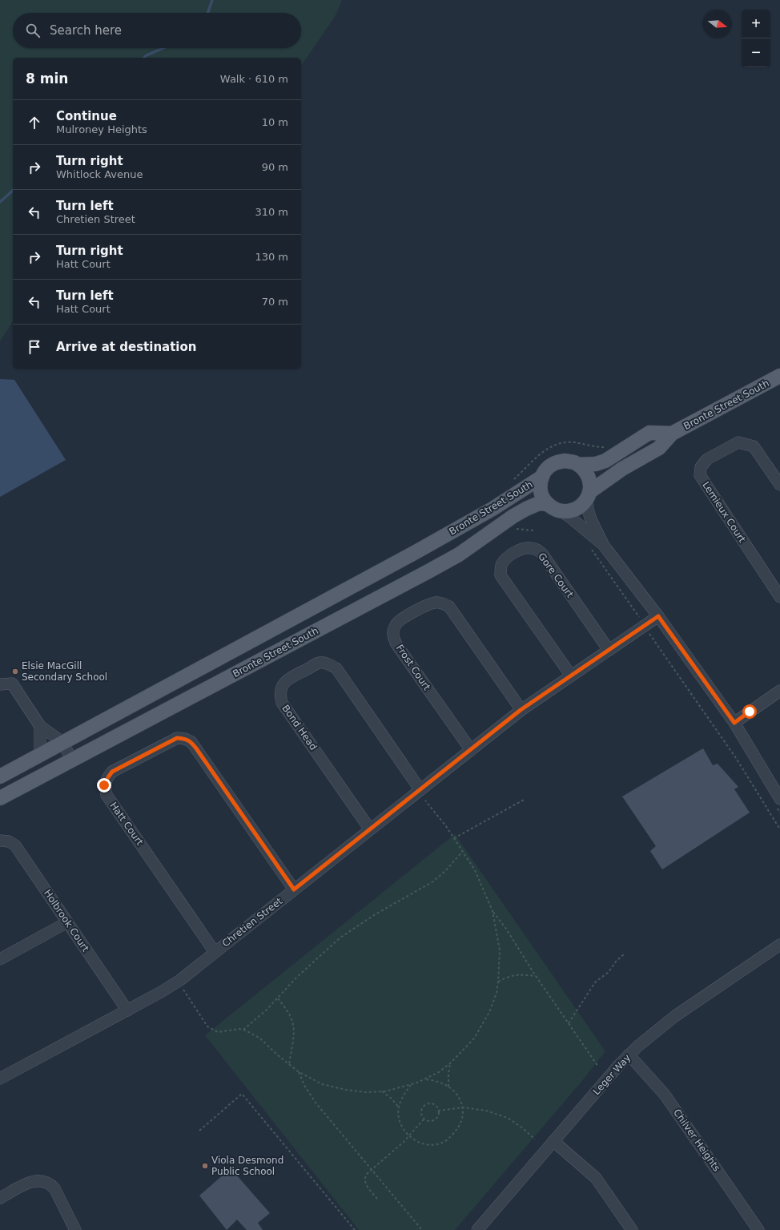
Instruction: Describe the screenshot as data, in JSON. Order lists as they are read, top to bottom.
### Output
{
  "streets": {
    "main road": ["Bronte Street South"],
    "street": [
      "Lemieux Court",
      "Gore Court",
      "Frost Court",
      "Bond Head",
      "Hatt Court",
      "Holbrook Court",
      "Chretien Street",
      "Leger Way",
      "Chilver Heights"
    ]
  },
  "crossings": [
    ["Gore Court", "Chretien Street"],
    ["Frost Court", "Chretien Street"],
    ["Bond Head", "Chretien Street"],
    ["Hatt Court", "Chretien Street"],
    ["Holbrook Court", "Chretien Street"],
    ["Leger Way", "Chilver Heights"]
  ],
  "places": ["Elsie MacGill Secondary School", "Viola Desmond Public School"],
  "north": "right",
  "page": {
    "map_buttons": ["+", "−"],
    "search": "Search here",
    "heading": ["8 min", "Walk · 610 m"],
    "list": [
      ["Continue", "Mulroney Heights", "10 m"],
      ["Turn right", "Whitlock Avenue", "90 m"],
      ["Turn left", "Chretien Street", "310 m"],
      ["Turn right", "Hatt Court", "130 m"],
      ["Turn left", "Hatt Court", "70 m"],
      "Arrive at destination"
    ]
  }
}
